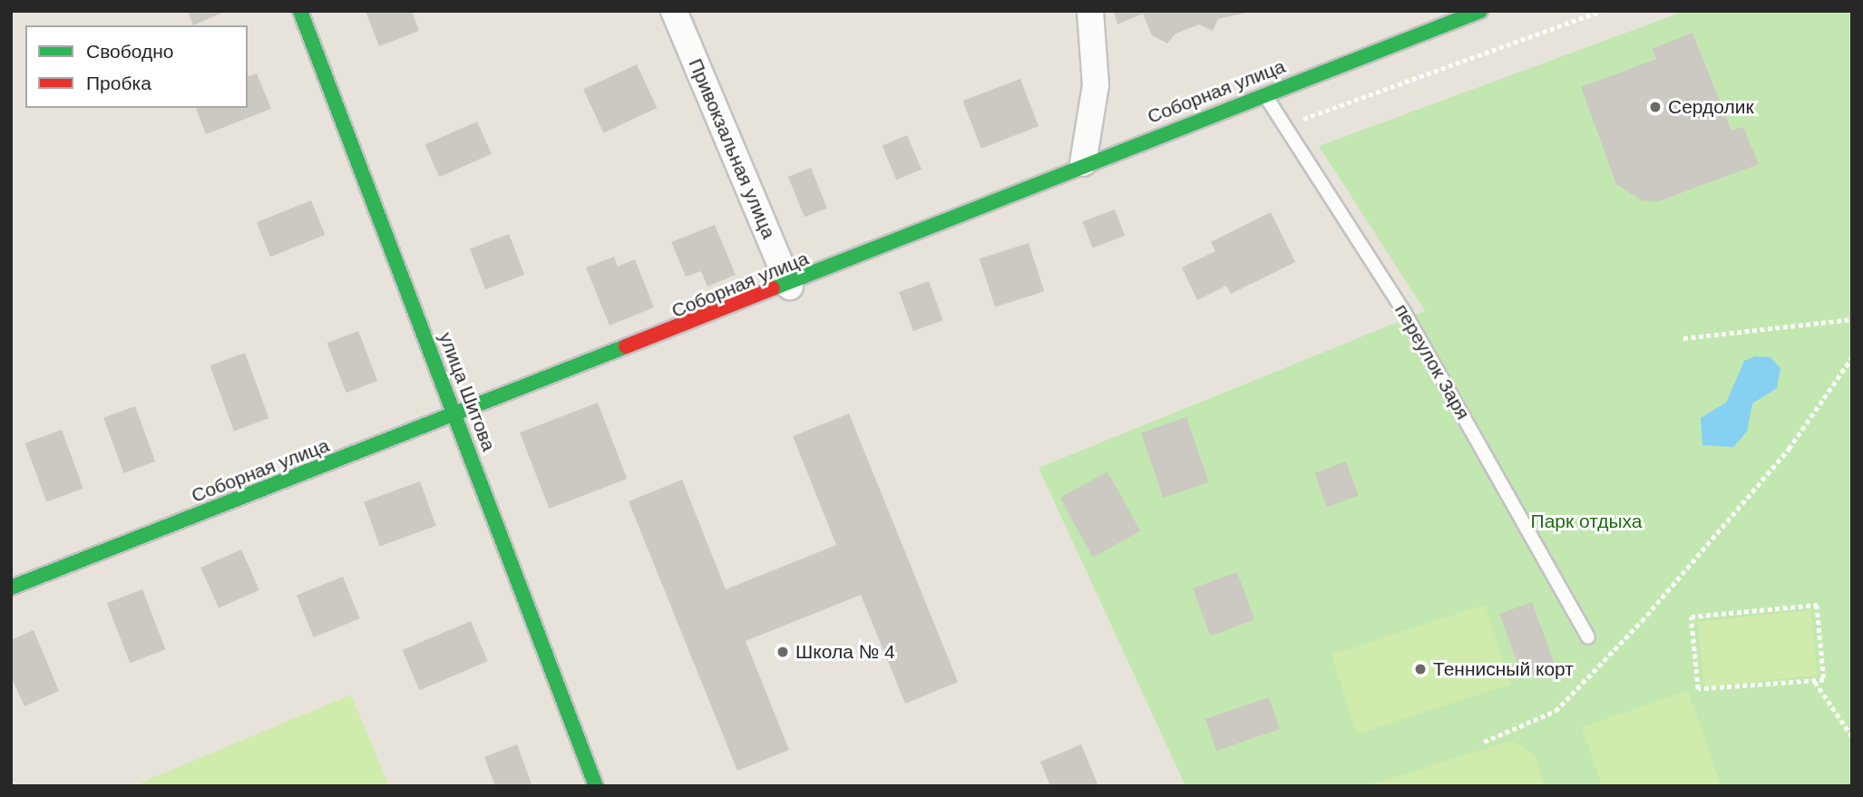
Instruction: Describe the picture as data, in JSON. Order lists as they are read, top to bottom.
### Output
{
  "streets": {
    "street": ["Соборная улица", "Привокзальная улица", "улица Шитова"],
    "lane": ["переулок Заря"]
  },
  "crossings": [
    ["Соборная улица", "Привокзальная улица"],
    ["Соборная улица", "переулок Заря"],
    ["Соборная улица", "улица Шитова"]
  ],
  "parks": ["Парк отдыха"],
  "places": ["Сердолик", "Школа № 4", "Теннисный корт"],
  "legend": ["Свободно", "Пробка"]
}
